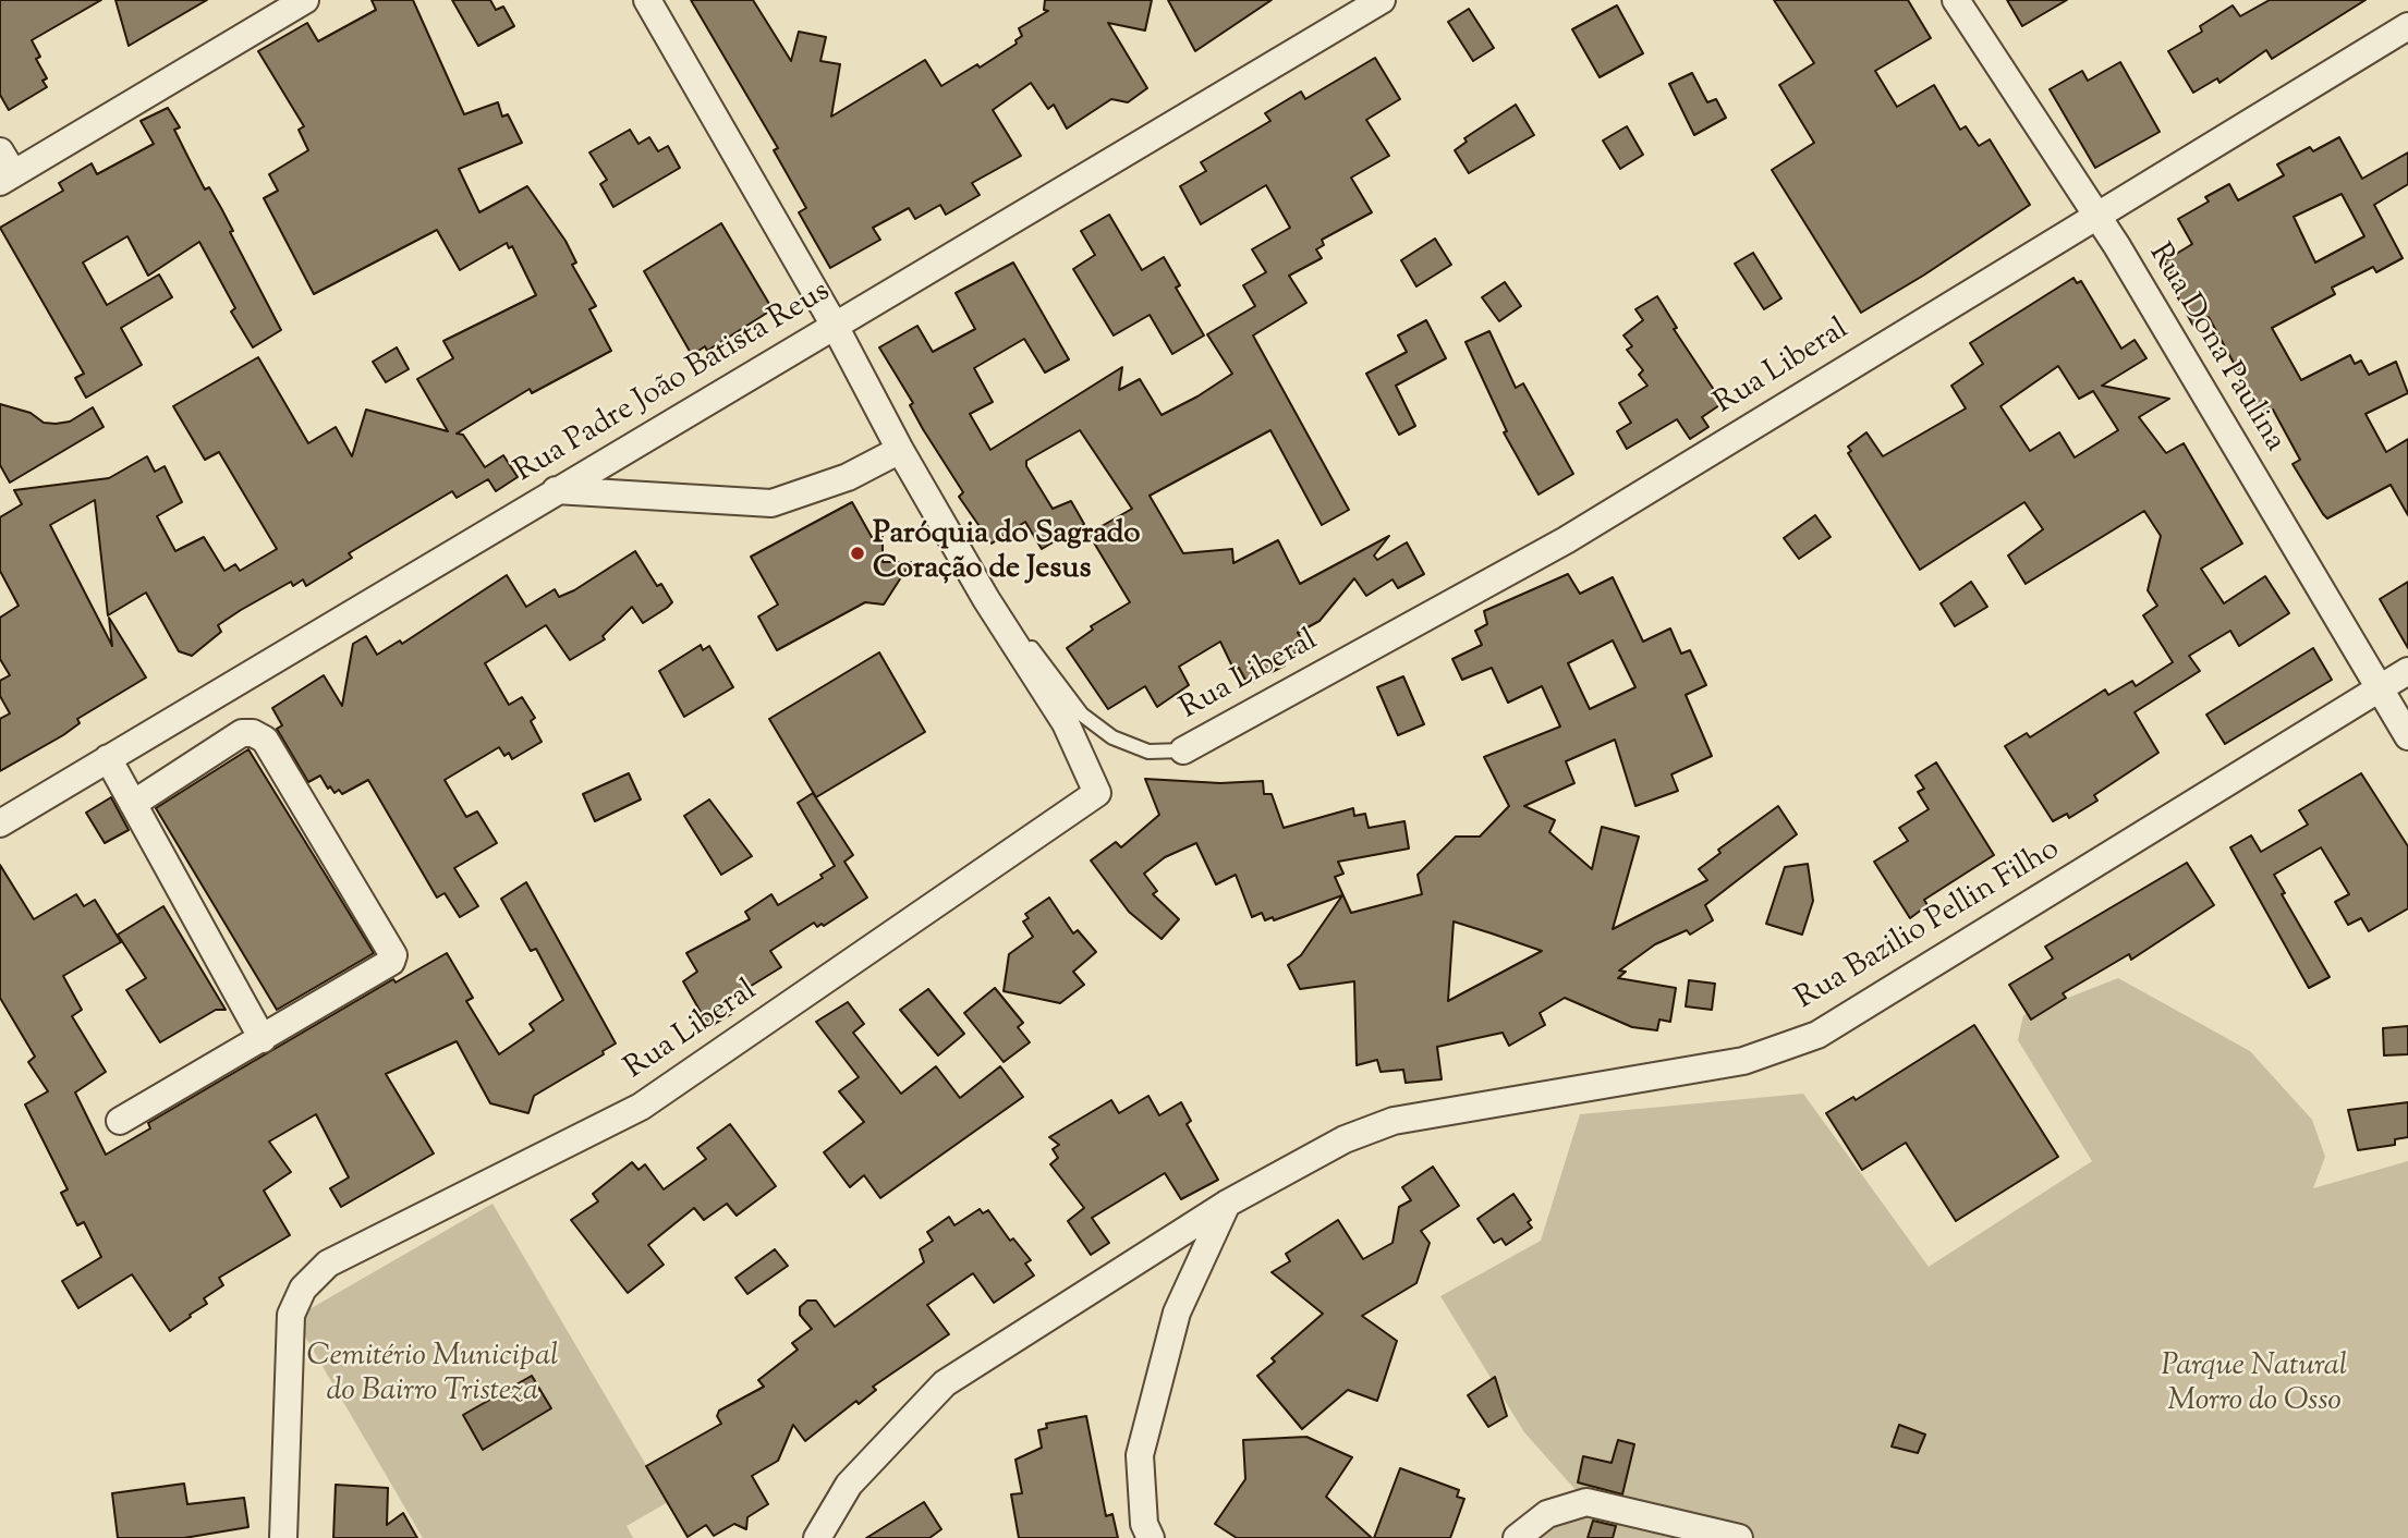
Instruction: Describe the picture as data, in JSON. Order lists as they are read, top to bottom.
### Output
{
  "streets": {
    "street": [
      "Rua Dona Paulina",
      "Rua Liberal",
      "Rua Padre João Batista Reus",
      "Rua Bazilio Pellin Filho"
    ]
  },
  "crossings": [
    ["Rua Dona Paulina", "Rua Liberal"],
    ["Rua Dona Paulina", "Rua Bazilio Pellin Filho"]
  ],
  "parks": ["Cemitério Municipal do Bairro Tristeza", "Parque Natural Morro do Osso"],
  "places": ["Paróquia do Sagrado Coração de Jesus"]
}
